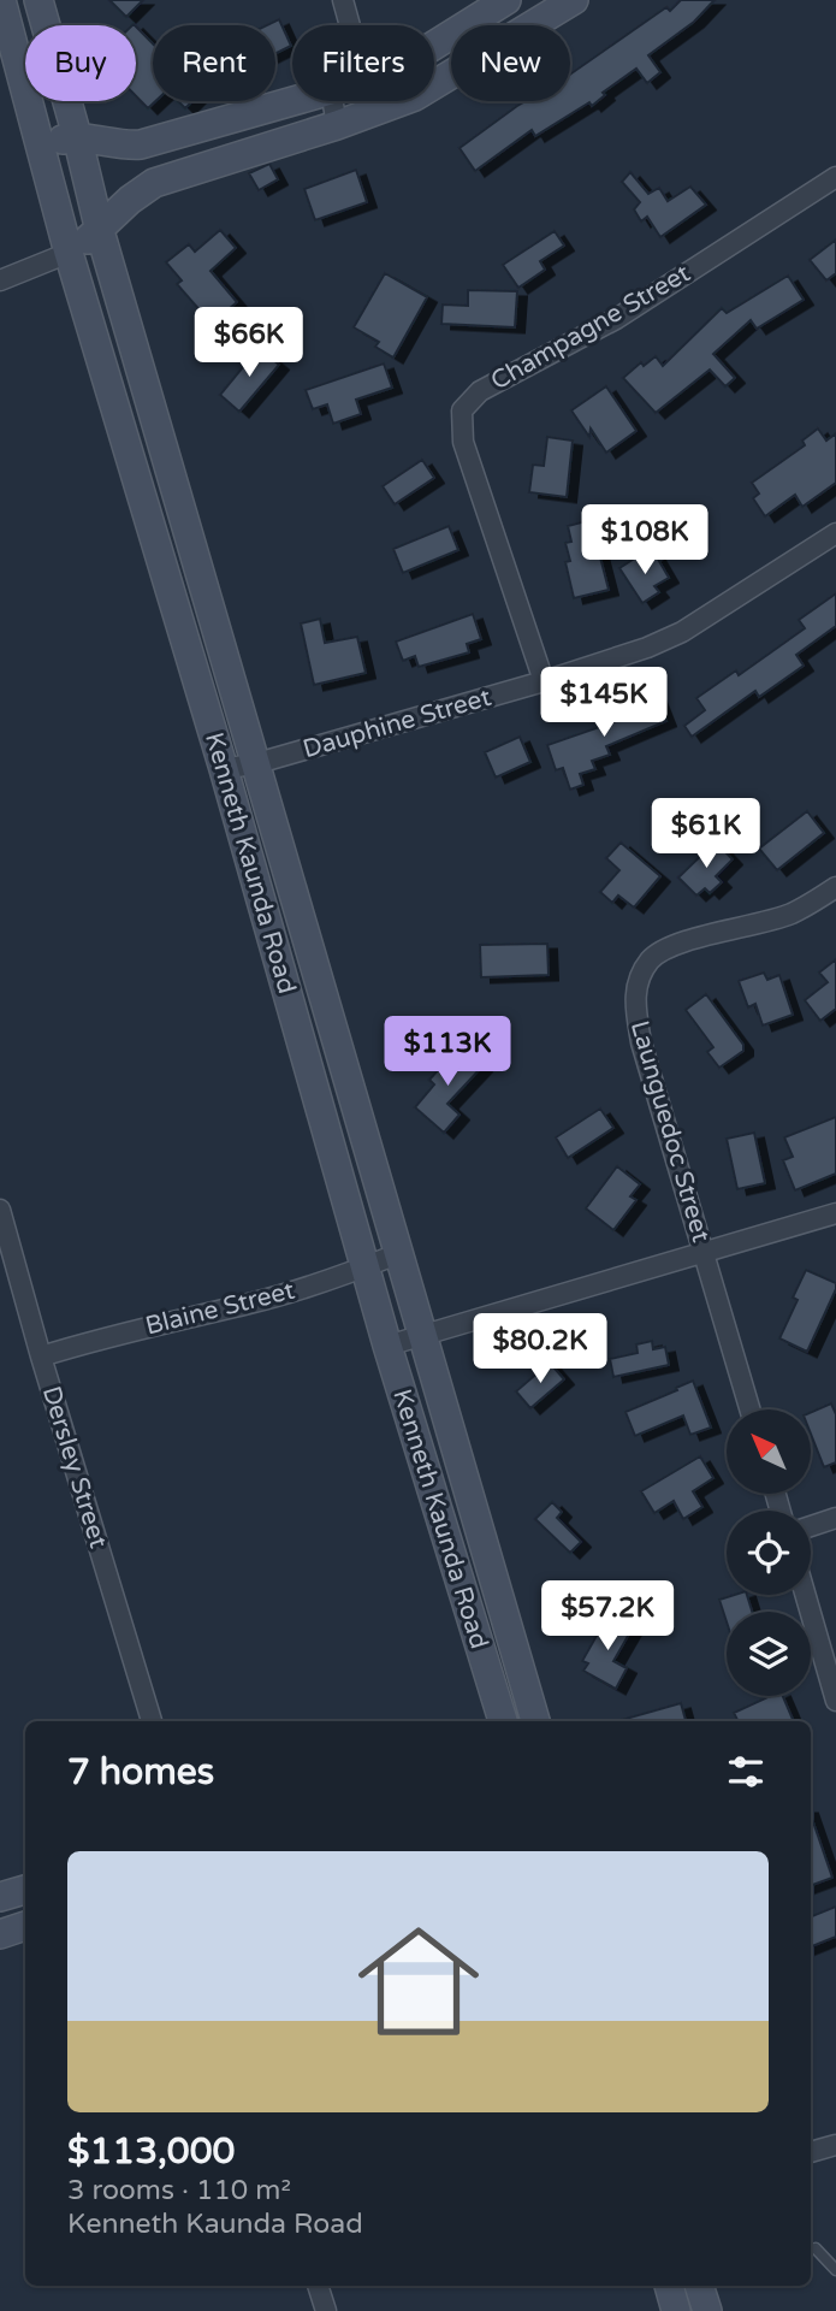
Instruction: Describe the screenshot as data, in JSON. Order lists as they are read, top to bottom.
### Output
{
  "streets": {
    "main road": ["Kenneth Kaunda Road"],
    "street": [
      "Champagne Street",
      "Dauphine Street",
      "Launguedoc Street",
      "Blaine Street",
      "Dersley Street"
    ]
  },
  "crossings": [
    ["Champagne Street", "Dauphine Street"],
    ["Dauphine Street", "Kenneth Kaunda Road"],
    ["Kenneth Kaunda Road", "Blaine Street"],
    ["Blaine Street", "Dersley Street"]
  ],
  "north": "top left",
  "page": {
    "chip": [
      "Buy",
      "Rent",
      "Filters",
      "New"
    ],
    "price": [
      "$66K",
      "$108K",
      "$145K",
      "$61K",
      "$113K",
      "$80.2K",
      "$57.2K"
    ],
    "heading": "7 homes",
    "list": [
      {
        "name": "$113,000",
        "note": "3 rooms · 110 m² · Kenneth Kaunda Road"
      }
    ]
  }
}
